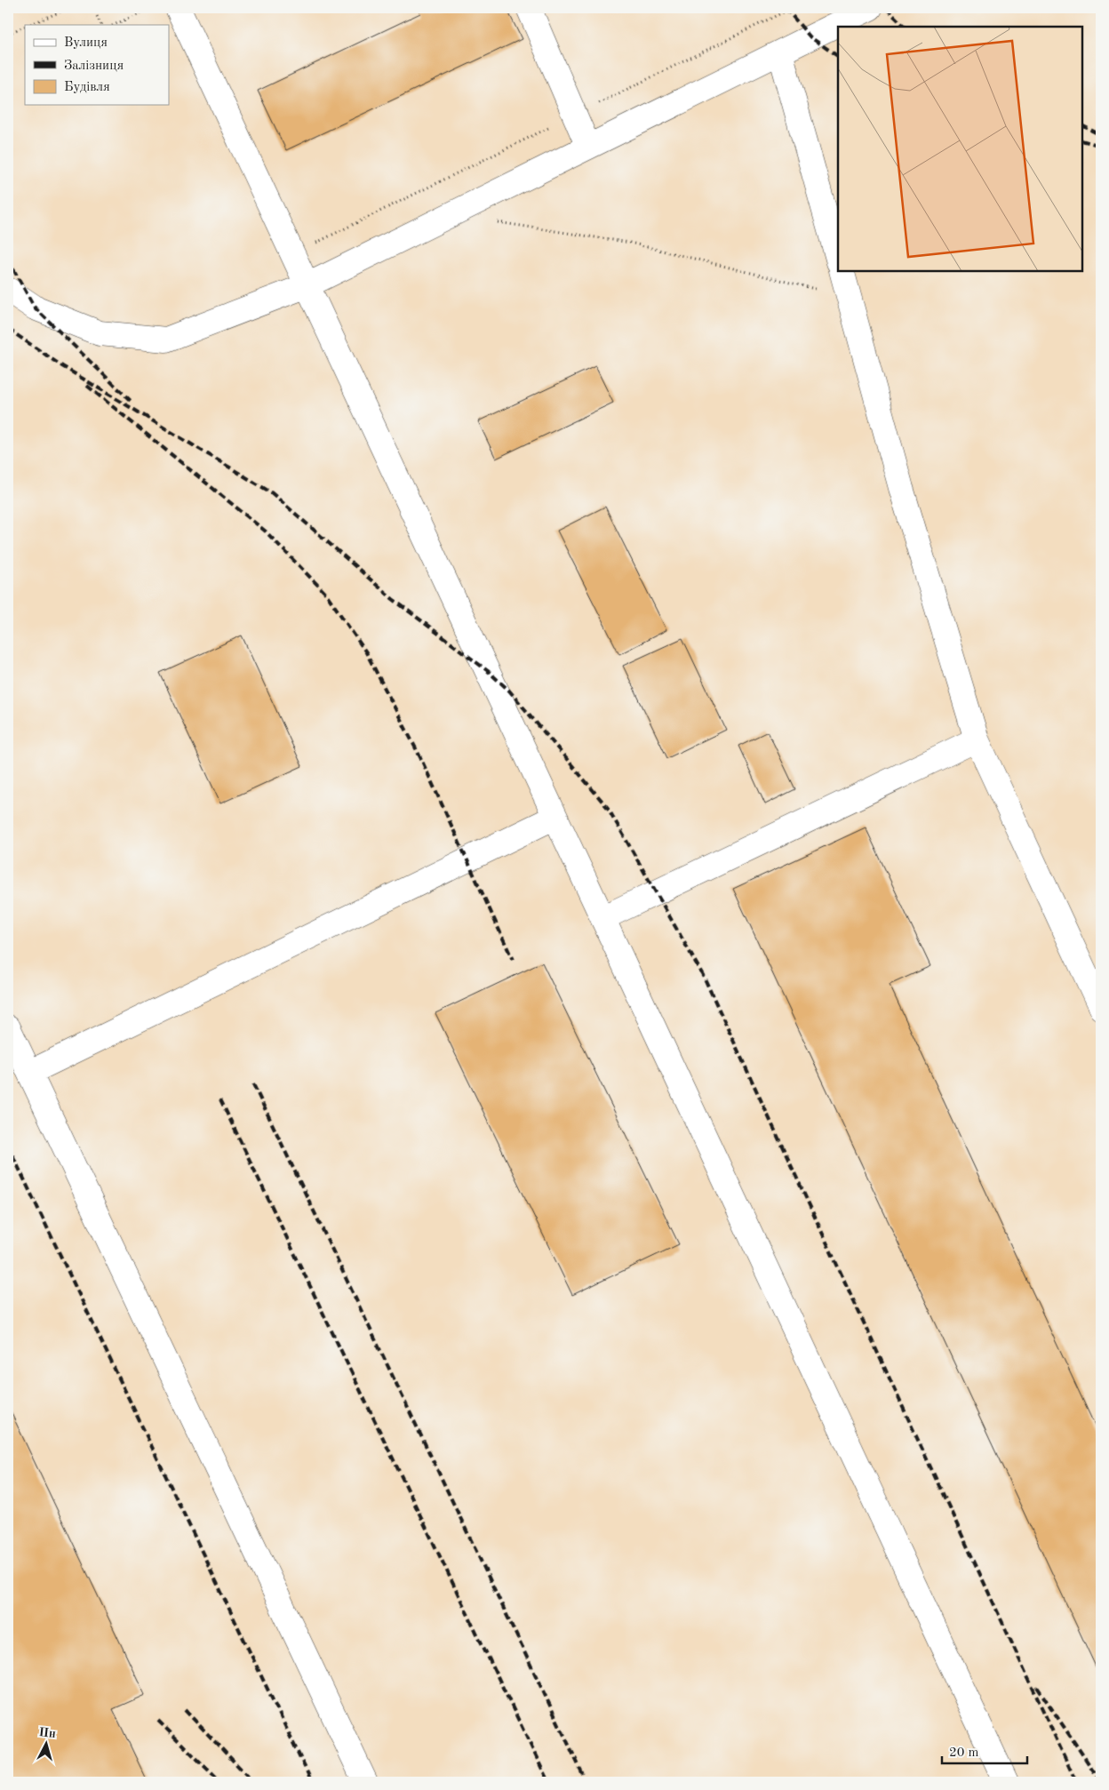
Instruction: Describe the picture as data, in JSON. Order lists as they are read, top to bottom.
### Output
{
  "legend": ["Вулиця", "Залізниця", "Будівля"],
  "scale_bar": "20 m",
  "north": "top"
}
